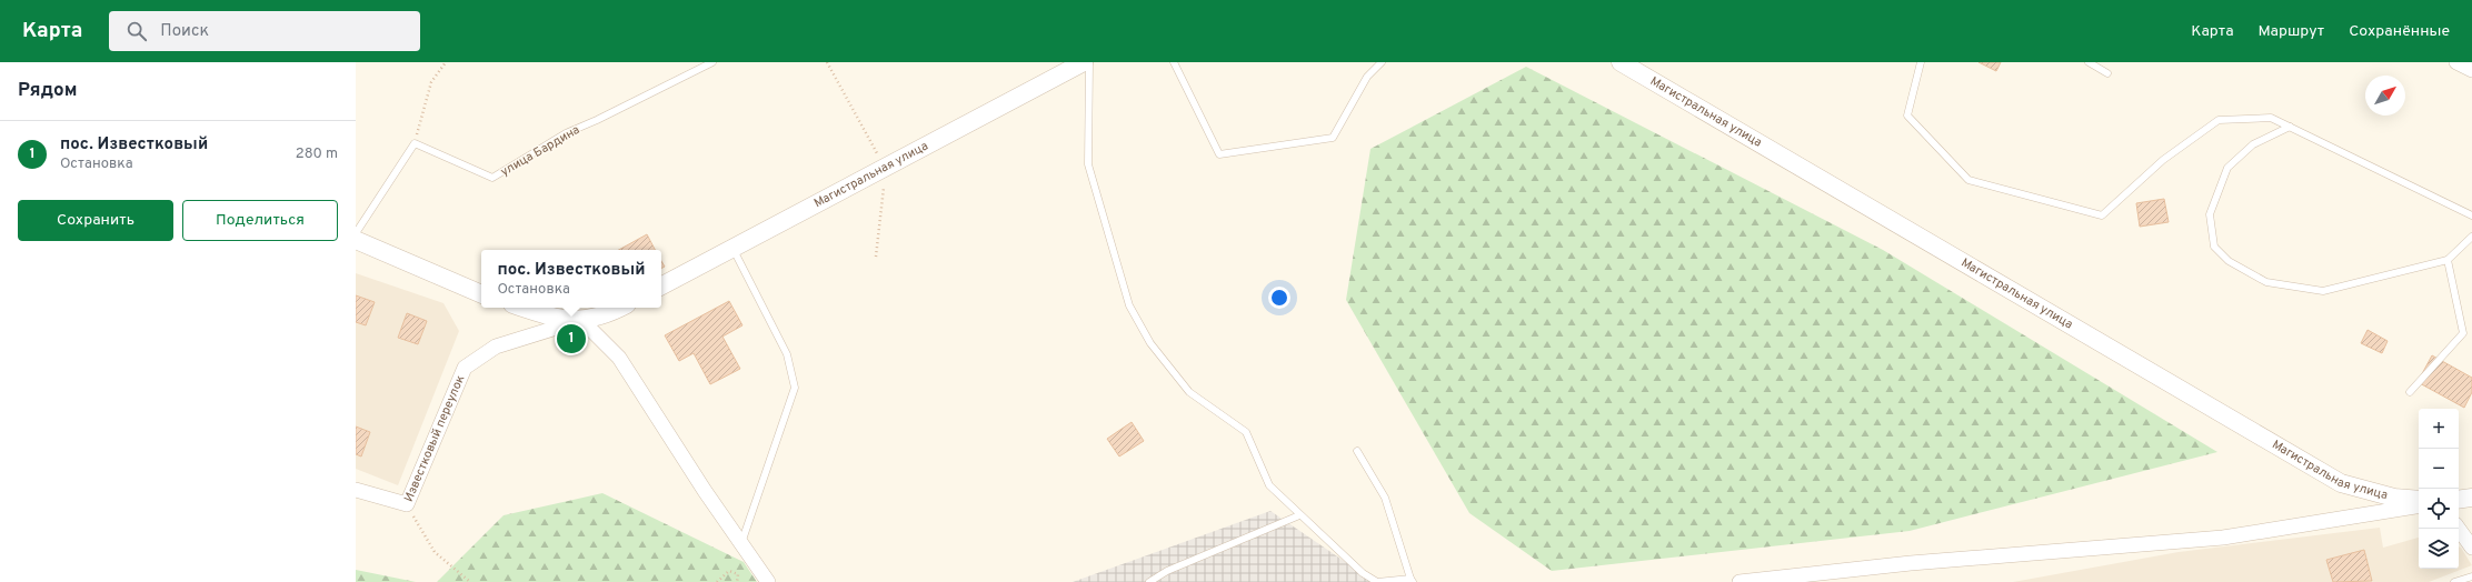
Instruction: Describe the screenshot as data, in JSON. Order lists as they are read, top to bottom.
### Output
{
  "streets": {
    "street": ["Магистральная улица", "Известковый переулок"],
    "lane": ["улица Бардина"]
  },
  "north": "top right",
  "page": {
    "header": "Карта",
    "search": "Поиск",
    "nav": ["Карта", "Маршрут", "Сохранённые"],
    "heading": "Рядом",
    "list": [
      {
        "mark": "1",
        "name": "пос. Известковый",
        "note": "Остановка",
        "value": "280 m"
      }
    ],
    "buttons": ["Сохранить", "Поделиться"],
    "popup": ["пос. Известковый", "Остановка"],
    "pins": "1",
    "map_buttons": ["+", "−"]
  }
}
